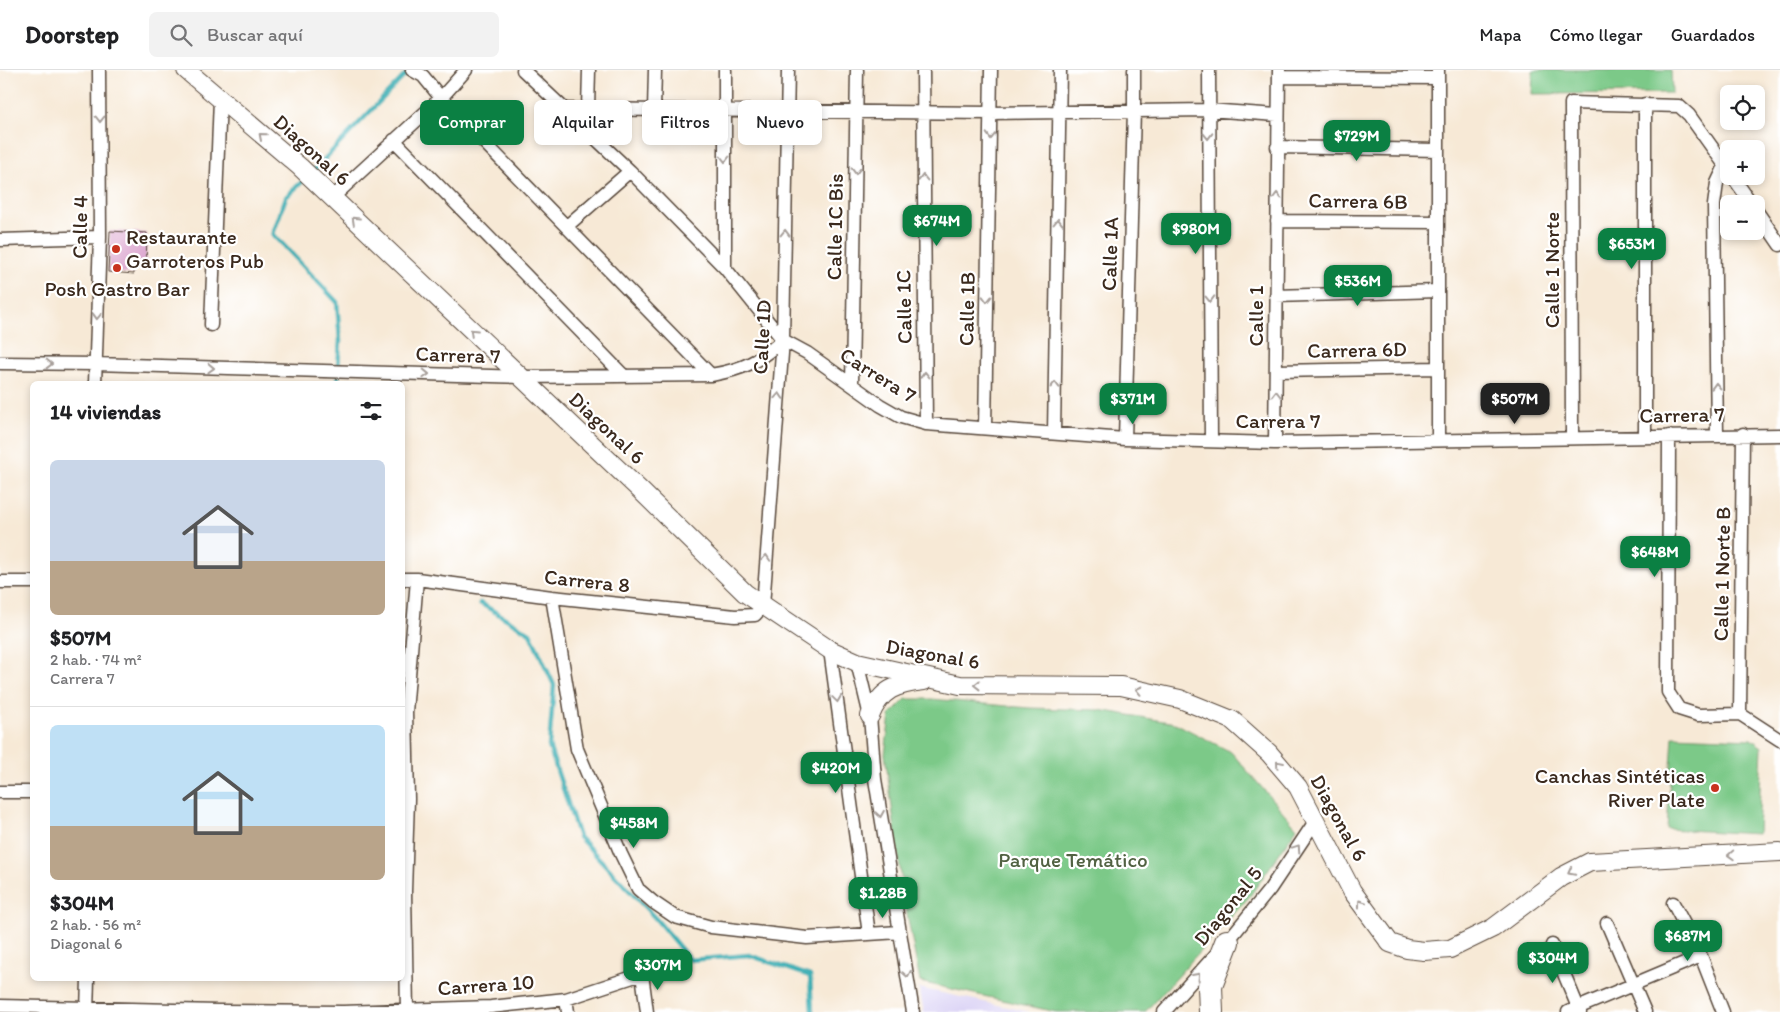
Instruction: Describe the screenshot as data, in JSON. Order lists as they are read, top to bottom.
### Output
{
  "streets": {
    "street": [
      "Diagonal 6",
      "Carrera 6B",
      "Calle 4",
      "Calle 1C Bis",
      "Calle 1A",
      "Calle 1 Norte",
      "Calle 1C",
      "Calle 1B",
      "Calle 1",
      "Calle 1D",
      "Carrera 6D",
      "Carrera 7",
      "Calle 1 Norte B",
      "Carrera 8",
      "Diagonal 5",
      "Carrera 10"
    ]
  },
  "crossings": [
    ["Diagonal 6", "Calle 1D"],
    ["Diagonal 6", "Carrera 7"],
    ["Diagonal 6", "Carrera 8"],
    ["Diagonal 6", "Diagonal 5"],
    ["Carrera 6B", "Calle 1"],
    ["Calle 4", "Carrera 7"],
    ["Calle 1C Bis", "Carrera 7"],
    ["Calle 1A", "Carrera 7"],
    ["Calle 1 Norte", "Carrera 7"],
    ["Calle 1C", "Carrera 7"],
    ["Calle 1B", "Carrera 7"],
    ["Calle 1", "Carrera 6D"],
    ["Calle 1", "Carrera 7"],
    ["Calle 1D", "Carrera 7"],
    ["Calle 1D", "Carrera 8"],
    ["Carrera 7", "Calle 1 Norte B"]
  ],
  "one_way": [
    "Calle 4",
    "Calle 1C Bis",
    "Calle 1C",
    "Calle 1D",
    "Diagonal 5"
  ],
  "parks": ["Parque Temático"],
  "places": ["Restaurante Garroteros Pub", "Posh Gastro Bar", "Canchas Sintéticas River Plate"],
  "page": {
    "header": "Doorstep",
    "search": "Buscar aquí",
    "nav": ["Mapa", "Cómo llegar", "Guardados"],
    "map_buttons": ["+", "−"],
    "chip": [
      "Comprar",
      "Alquilar",
      "Filtros",
      "Nuevo"
    ],
    "price": [
      "$729M",
      "$674M",
      "$980M",
      "$653M",
      "$536M",
      "$371M",
      "$507M",
      "$648M",
      "$420M",
      "$458M",
      "$1.28B",
      "$687M",
      "$304M",
      "$307M"
    ],
    "heading": "14 viviendas",
    "list": [
      {
        "name": "$507M",
        "note": "2 hab. · 74 m² · Carrera 7"
      },
      {
        "name": "$304M",
        "note": "2 hab. · 56 m² · Diagonal 6"
      }
    ]
  }
}
